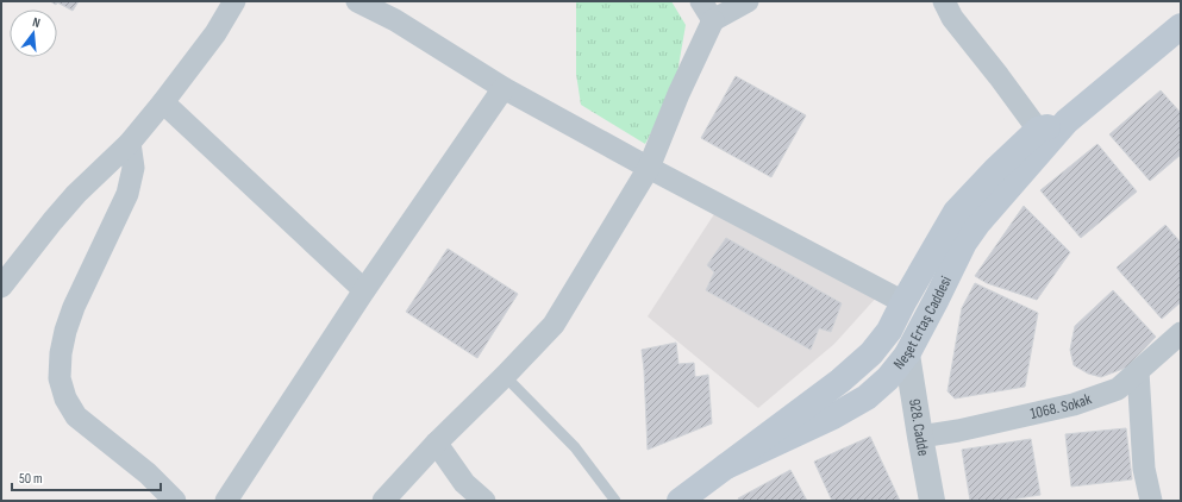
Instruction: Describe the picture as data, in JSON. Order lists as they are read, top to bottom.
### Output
{
  "streets": {
    "main road": ["Neşet Ertaş Caddesi"],
    "street": ["1068. Sokak", "928. Cadde"]
  },
  "crossings": [
    ["Neşet Ertaş Caddesi", "928. Cadde"],
    ["1068. Sokak", "928. Cadde"]
  ],
  "scale_bar": "50 m",
  "north": "top"
}
